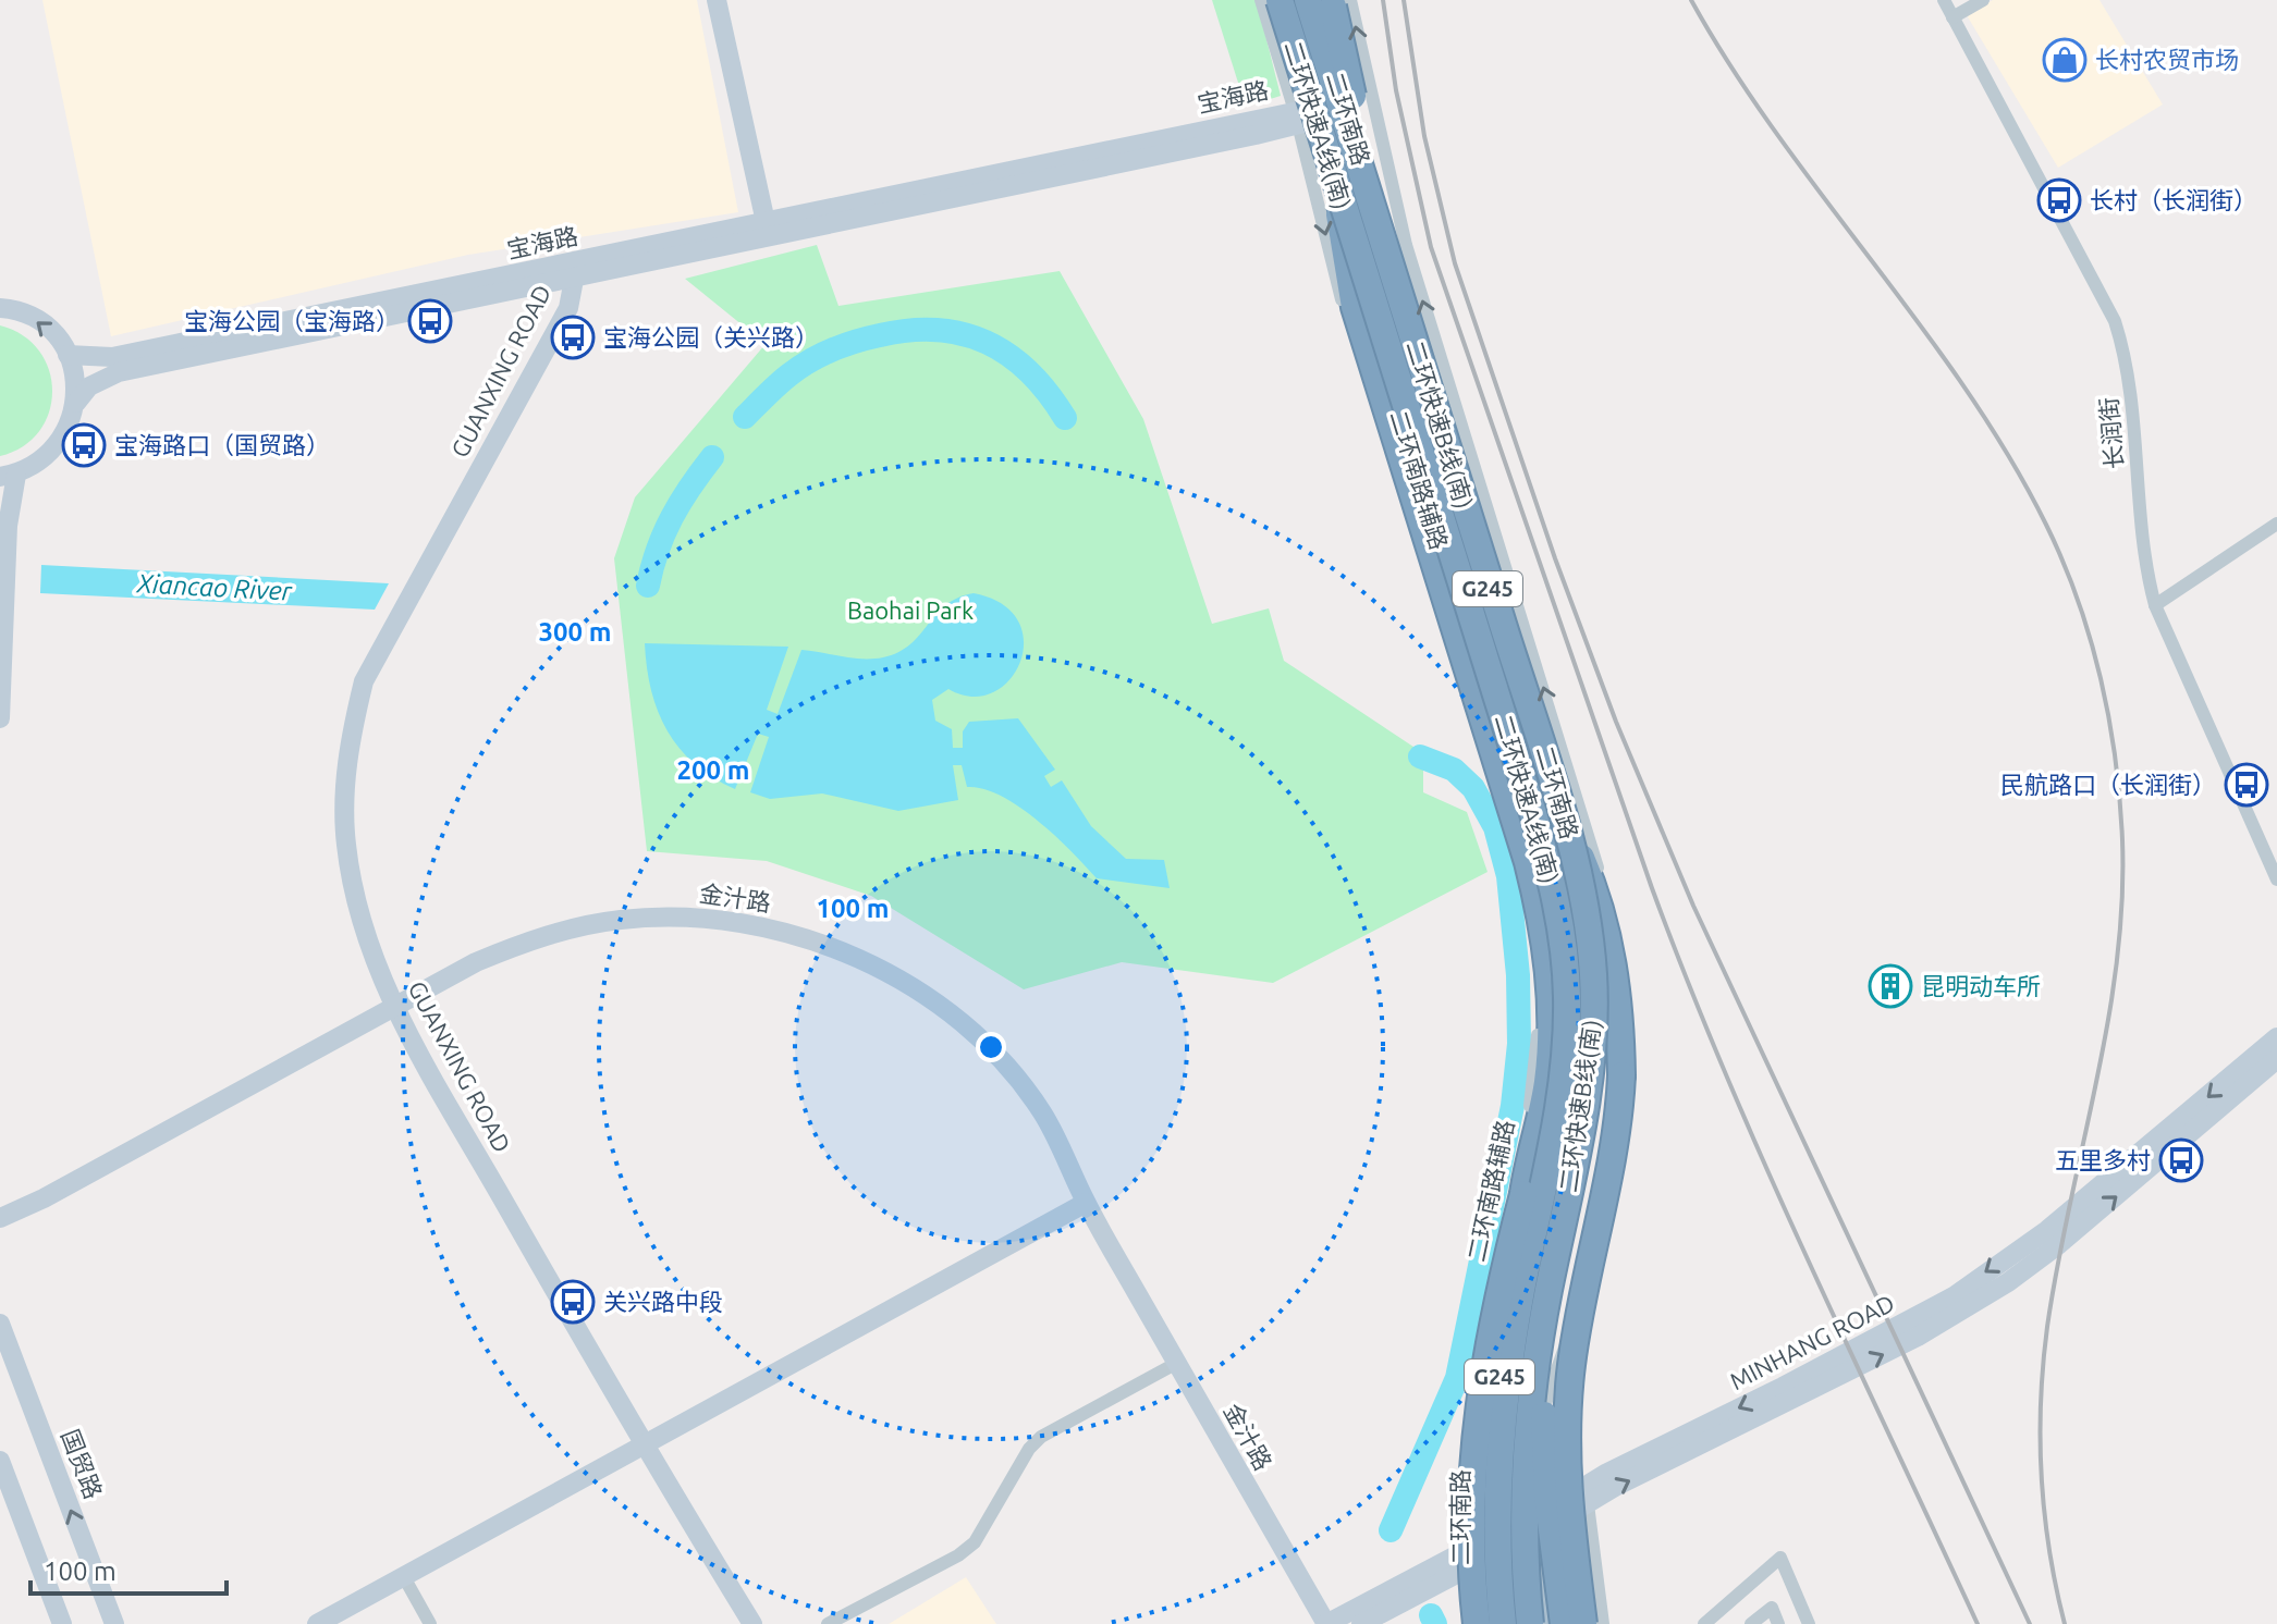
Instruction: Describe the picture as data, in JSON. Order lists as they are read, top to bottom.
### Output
{
  "streets": {
    "highway": ["二环快速A线(南)", "二环快速B线(南)"],
    "main road": [
      "宝海路",
      "二环南路",
      "GUANXING ROAD",
      "G245",
      "金汁路",
      "MINHANG ROAD",
      "国贸路"
    ],
    "street": ["长润街", "二环南路辅路"]
  },
  "crossings": [
    ["宝海路", "二环南路"],
    ["宝海路", "GUANXING ROAD"],
    ["宝海路", "二环南路辅路"],
    ["二环南路", "二环快速A线(南)"],
    ["二环南路", "二环快速B线(南)"],
    ["二环南路", "二环南路辅路"],
    ["二环南路", "MINHANG ROAD"],
    ["GUANXING ROAD", "金汁路"],
    ["二环南路辅路", "MINHANG ROAD"],
    ["金汁路", "MINHANG ROAD"]
  ],
  "water": ["Xiancao River"],
  "parks": ["Baohai Park"],
  "places": {
    "shop": ["长村农贸市场"],
    "bus stop": [
      "长村（长润街）",
      "宝海公园（宝海路）",
      "宝海公园（关兴路）",
      "宝海路口（国贸路）",
      "民航路口（长润街）",
      "五里多村",
      "关兴路中段"
    ],
    "building": ["昆明动车所"]
  },
  "scale_bar": "100 m",
  "rings": ["300 m", "200 m", "100 m"]
}
